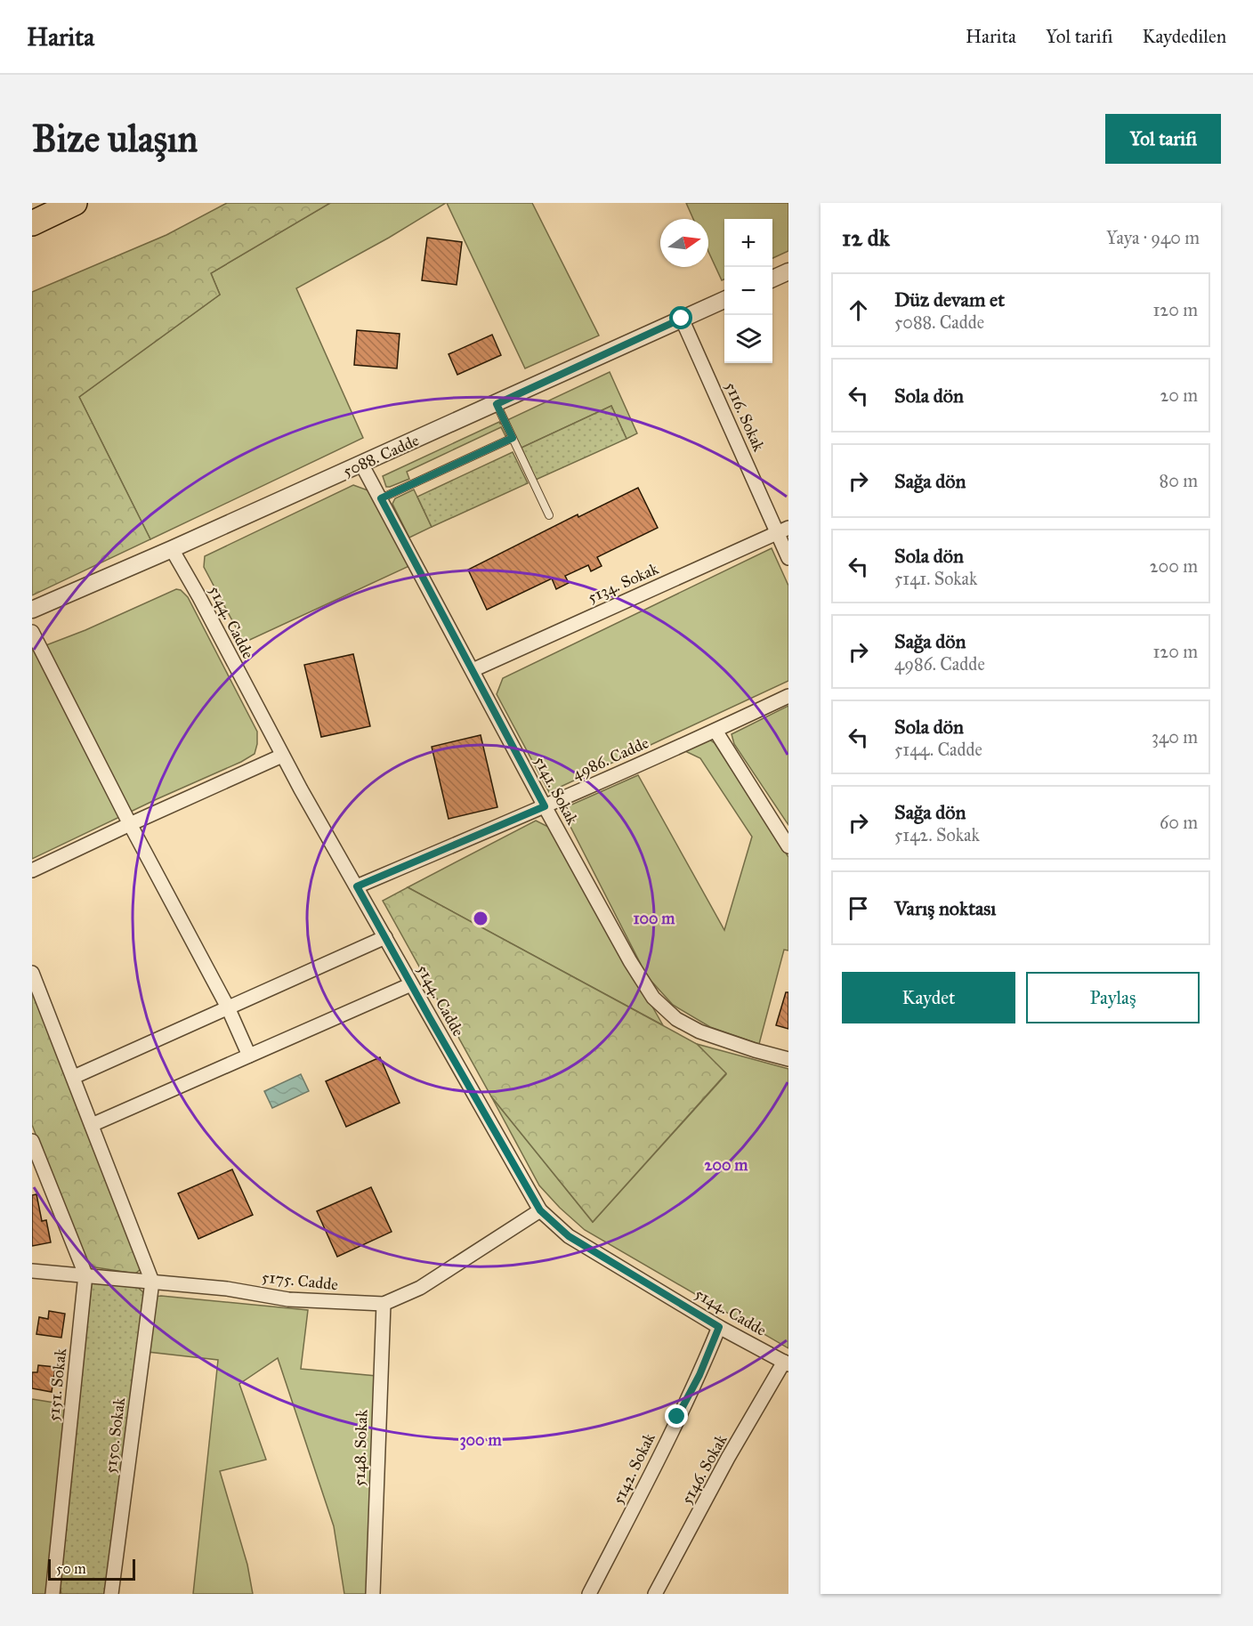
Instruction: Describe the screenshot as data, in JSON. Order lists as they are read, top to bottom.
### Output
{
  "streets": {
    "street": [
      "5116. Sokak",
      "5088. Cadde",
      "5134. Sokak",
      "5144. Cadde",
      "4986. Cadde",
      "5141. Sokak",
      "5175. Cadde",
      "5151. Sokak",
      "5150. Sokak",
      "5148. Sokak",
      "5142. Sokak",
      "5146. Sokak"
    ]
  },
  "crossings": [
    ["5116. Sokak", "5088. Cadde"],
    ["5116. Sokak", "5134. Sokak"],
    ["5088. Cadde", "5144. Cadde"],
    ["5088. Cadde", "5141. Sokak"],
    ["5134. Sokak", "5141. Sokak"],
    ["5144. Cadde", "4986. Cadde"],
    ["5144. Cadde", "5175. Cadde"],
    ["5144. Cadde", "5142. Sokak"],
    ["5144. Cadde", "5146. Sokak"],
    ["4986. Cadde", "5141. Sokak"],
    ["5175. Cadde", "5151. Sokak"],
    ["5175. Cadde", "5150. Sokak"],
    ["5175. Cadde", "5148. Sokak"]
  ],
  "scale_bar": "50 m",
  "north": "right",
  "page": {
    "header": "Harita",
    "nav": ["Harita", "Yol tarifi", "Kaydedilen"],
    "buttons": [
      "Yol tarifi",
      ["Kaydet", "Paylaş"]
    ],
    "title": "Bize ulaşın",
    "heading": ["12 dk", "Yaya · 940 m"],
    "map_buttons": ["+", "−"],
    "list": [
      ["Düz devam et", "5088. Cadde", "120 m"],
      ["Sola dön", "20 m"],
      ["Sağa dön", "80 m"],
      ["Sola dön", "5141. Sokak", "200 m"],
      ["Sağa dön", "4986. Cadde", "120 m"],
      ["Sola dön", "5144. Cadde", "340 m"],
      ["Sağa dön", "5142. Sokak", "60 m"],
      "Varış noktası"
    ],
    "scale": "50 m"
  },
  "rings": ["100 m", "200 m", "300 m"]
}
